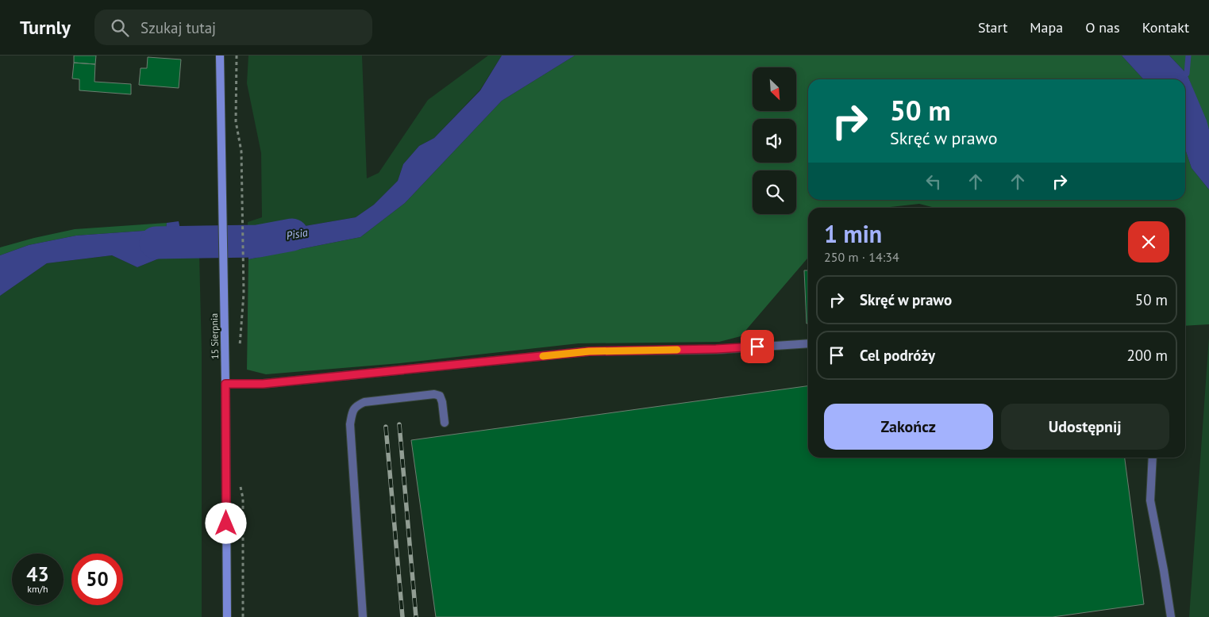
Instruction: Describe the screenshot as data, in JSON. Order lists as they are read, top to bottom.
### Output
{
  "streets": {
    "main road": ["15 Sierpnia"]
  },
  "water": ["Pisia"],
  "north": "bottom right",
  "page": {
    "header": "Turnly",
    "search": "Szukaj tutaj",
    "nav": [
      "Start",
      "Mapa",
      "O nas",
      "Kontakt"
    ],
    "turn": ["50 m", "Skręć w prawo"],
    "heading": ["1 min", "250 m · 14:34"],
    "list": [
      {
        "name": "Skręć w prawo",
        "value": "50 m"
      },
      {
        "name": "Cel podróży",
        "value": "200 m"
      }
    ],
    "buttons": ["Zakończ", "Udostępnij"],
    "speed": "43 km/h",
    "limit": "50"
  }
}
